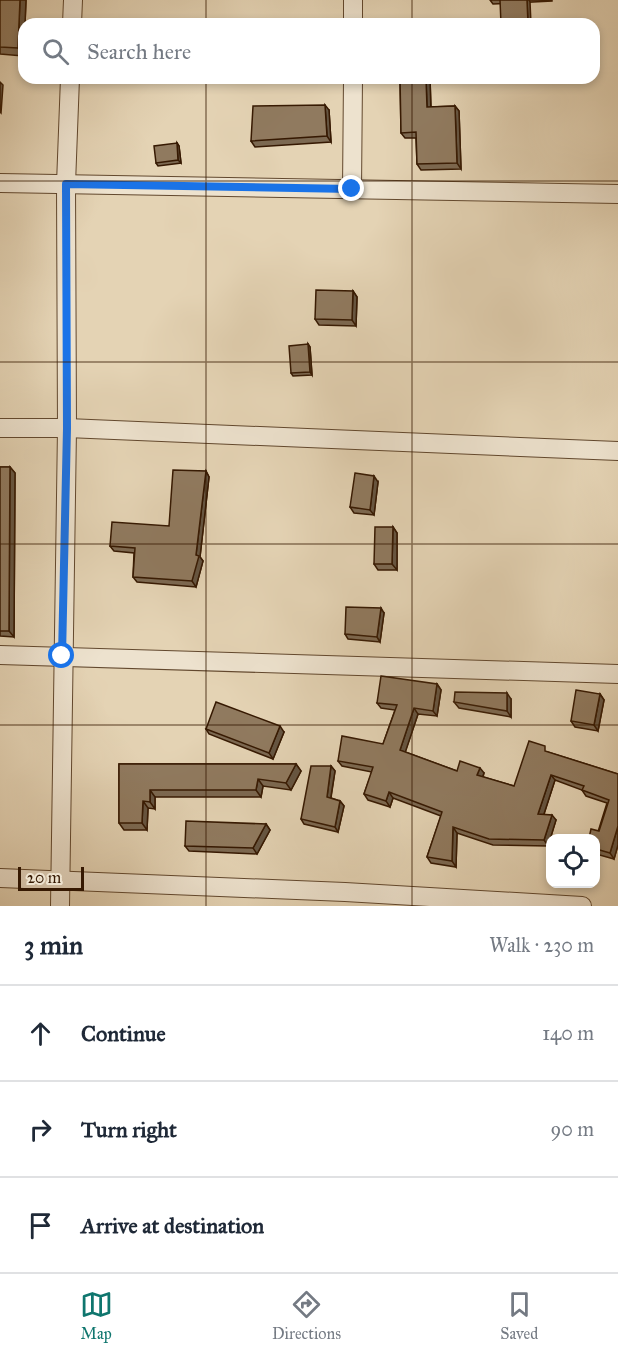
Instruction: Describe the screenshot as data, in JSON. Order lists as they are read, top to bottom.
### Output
{
  "scale_bar": "20 m",
  "page": {
    "search": "Search here",
    "scale": "20 m",
    "heading": ["3 min", "Walk · 230 m"],
    "list": [
      ["Continue", "140 m"],
      ["Turn right", "90 m"],
      "Arrive at destination"
    ],
    "nav": ["Map", "Directions", "Saved"]
  }
}
